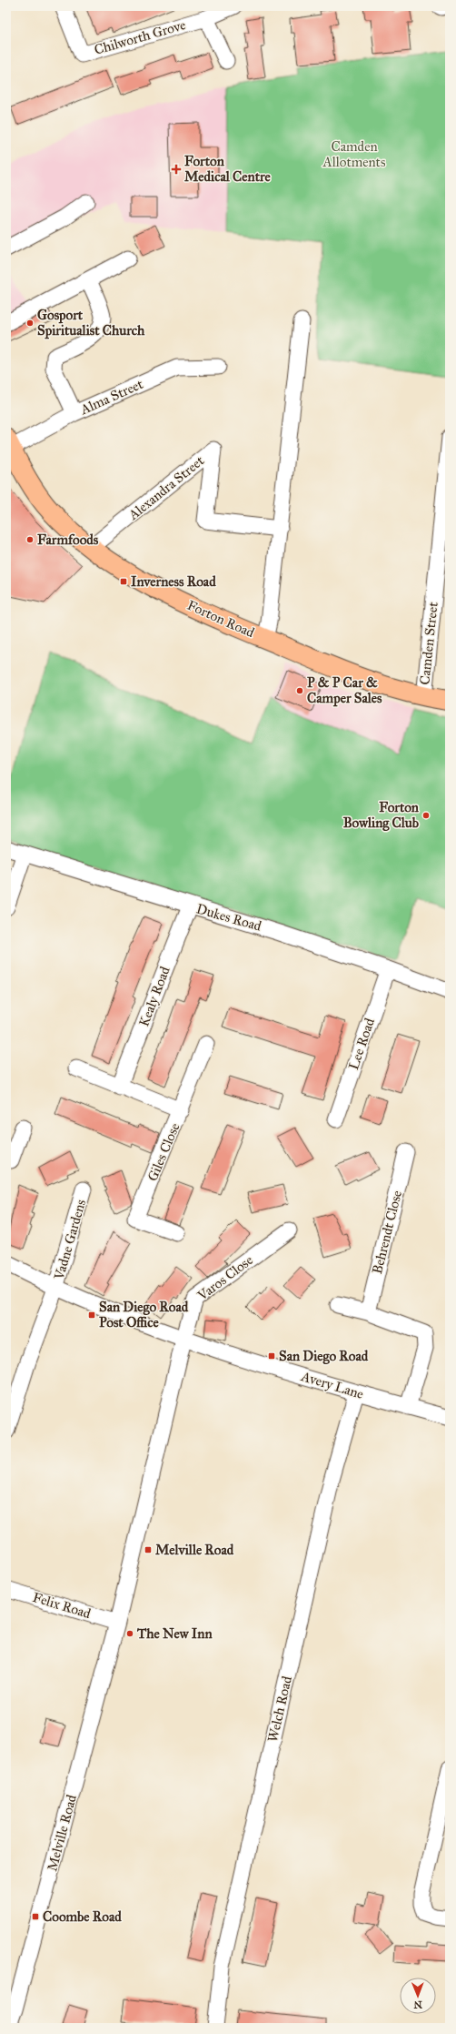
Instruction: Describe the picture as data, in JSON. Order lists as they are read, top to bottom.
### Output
{
  "streets": {
    "main road": ["Forton Road"],
    "street": [
      "Chilworth Grove",
      "Alma Street",
      "Alexandra Street",
      "Camden Street",
      "Dukes Road",
      "Kealy Road",
      "Lee Road",
      "Giles Close",
      "Behrendt Close",
      "Vadne Gardens",
      "Varos Close",
      "Avery Lane",
      "Felix Road",
      "Welch Road",
      "Melville Road"
    ]
  },
  "crossings": [
    ["Alma Street", "Forton Road"],
    ["Alexandra Street", "Forton Road"],
    ["Forton Road", "Camden Street"],
    ["Dukes Road", "Kealy Road"],
    ["Dukes Road", "Lee Road"],
    ["Vadne Gardens", "Avery Lane"],
    ["Varos Close", "Avery Lane"],
    ["Varos Close", "Melville Road"],
    ["Avery Lane", "Welch Road"],
    ["Avery Lane", "Melville Road"],
    ["Felix Road", "Melville Road"]
  ],
  "parks": ["Camden Allotments"],
  "places": {
    "health": ["Forton Medical Centre"],
    "other": [
      "Gosport Spiritualist Church",
      "Farmfoods",
      "P & P Car & Camper Sales",
      "Forton Bowling Club",
      "The New Inn"
    ],
    "transit": [
      "Inverness Road",
      "San Diego Road Post Office",
      "San Diego Road",
      "Melville Road",
      "Coombe Road"
    ]
  },
  "north": "bottom"
}
